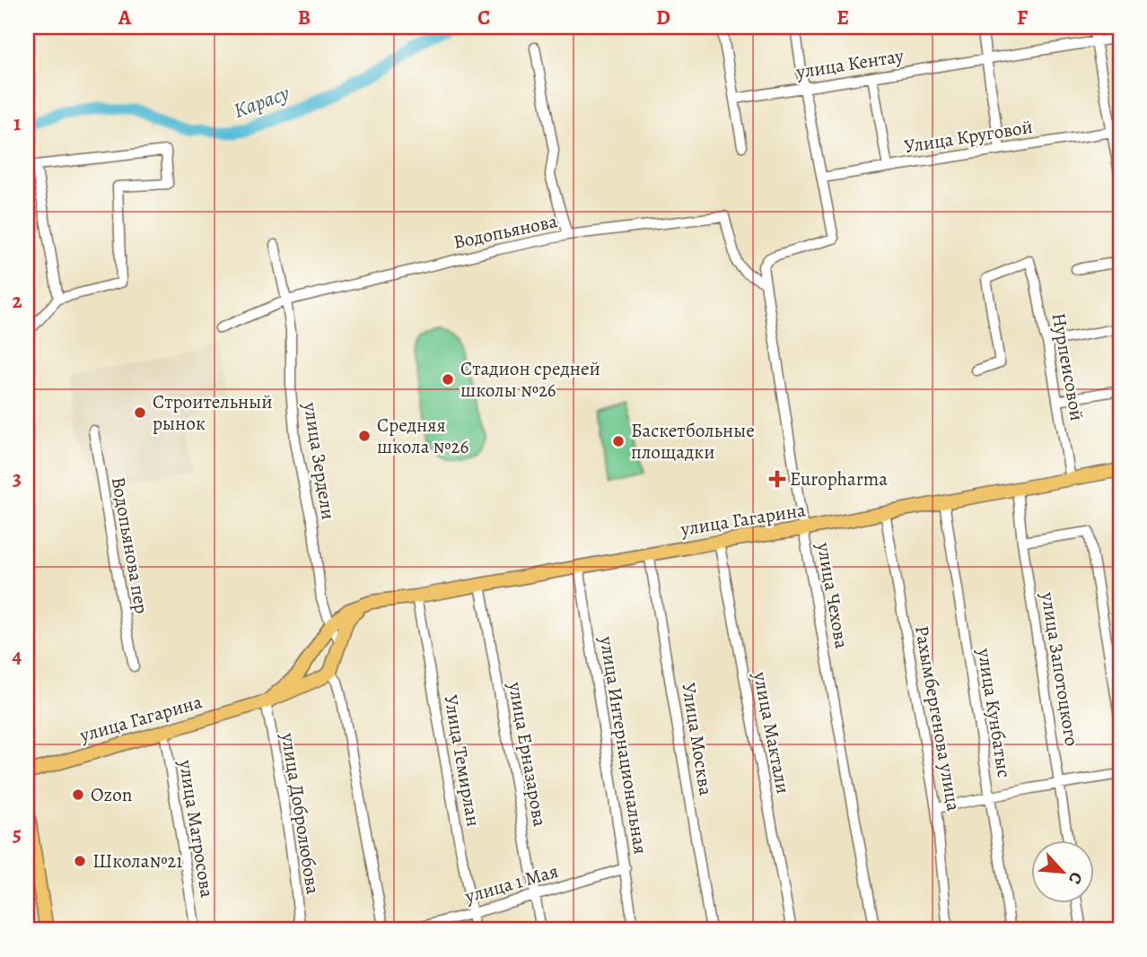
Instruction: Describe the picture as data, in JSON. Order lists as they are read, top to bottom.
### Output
{
  "streets": {
    "main road": ["улица Гагарина"],
    "street": [
      "улица Кентау",
      "Улица Круговой",
      "Водопьянова",
      "Нурпеисовой",
      "улица Зердели",
      "Водопьянова пер",
      "улица Чехова",
      "улица Запотоцкого",
      "улица Кунбатыс",
      "Рахымбергенова улица",
      "улица Мактали",
      "Улица Москва",
      "улица Интернациональная",
      "улица Ерназарова",
      "Улица Темирлан",
      "улица Добролюбова",
      "улица Матросова",
      "улица 1 Мая"
    ]
  },
  "crossings": [
    ["Улица Круговой", "улица Чехова"],
    ["Водопьянова", "улица Зердели"],
    ["Водопьянова", "улица Чехова"],
    ["Нурпеисовой", "улица Гагарина"],
    ["улица Зердели", "улица Гагарина"],
    ["улица Гагарина", "улица Чехова"],
    ["улица Гагарина", "улица Запотоцкого"],
    ["улица Гагарина", "улица Кунбатыс"],
    ["улица Гагарина", "Рахымбергенова улица"],
    ["улица Гагарина", "улица Мактали"],
    ["улица Гагарина", "Улица Москва"],
    ["улица Гагарина", "улица Интернациональная"],
    ["улица Гагарина", "улица Ерназарова"],
    ["улица Гагарина", "Улица Темирлан"],
    ["улица Гагарина", "улица Добролюбова"],
    ["улица Гагарина", "улица Матросова"],
    ["улица Интернациональная", "улица 1 Мая"],
    ["улица Ерназарова", "улица 1 Мая"],
    ["Улица Темирлан", "улица 1 Мая"]
  ],
  "water": ["Карасу"],
  "places": {
    "other": [
      "Стадион средней школы №26",
      "Строительный рынок",
      "Средняя школа №26",
      "Баскетбольные площадки",
      "Ozon",
      "Школа№21"
    ],
    "health": ["Europharma"]
  },
  "north": "bottom right",
  "grid": {
    "columns": [
      "A",
      "B",
      "C",
      "D",
      "E",
      "F"
    ],
    "rows": [
      "1",
      "2",
      "3",
      "4",
      "5"
    ]
  }
}
